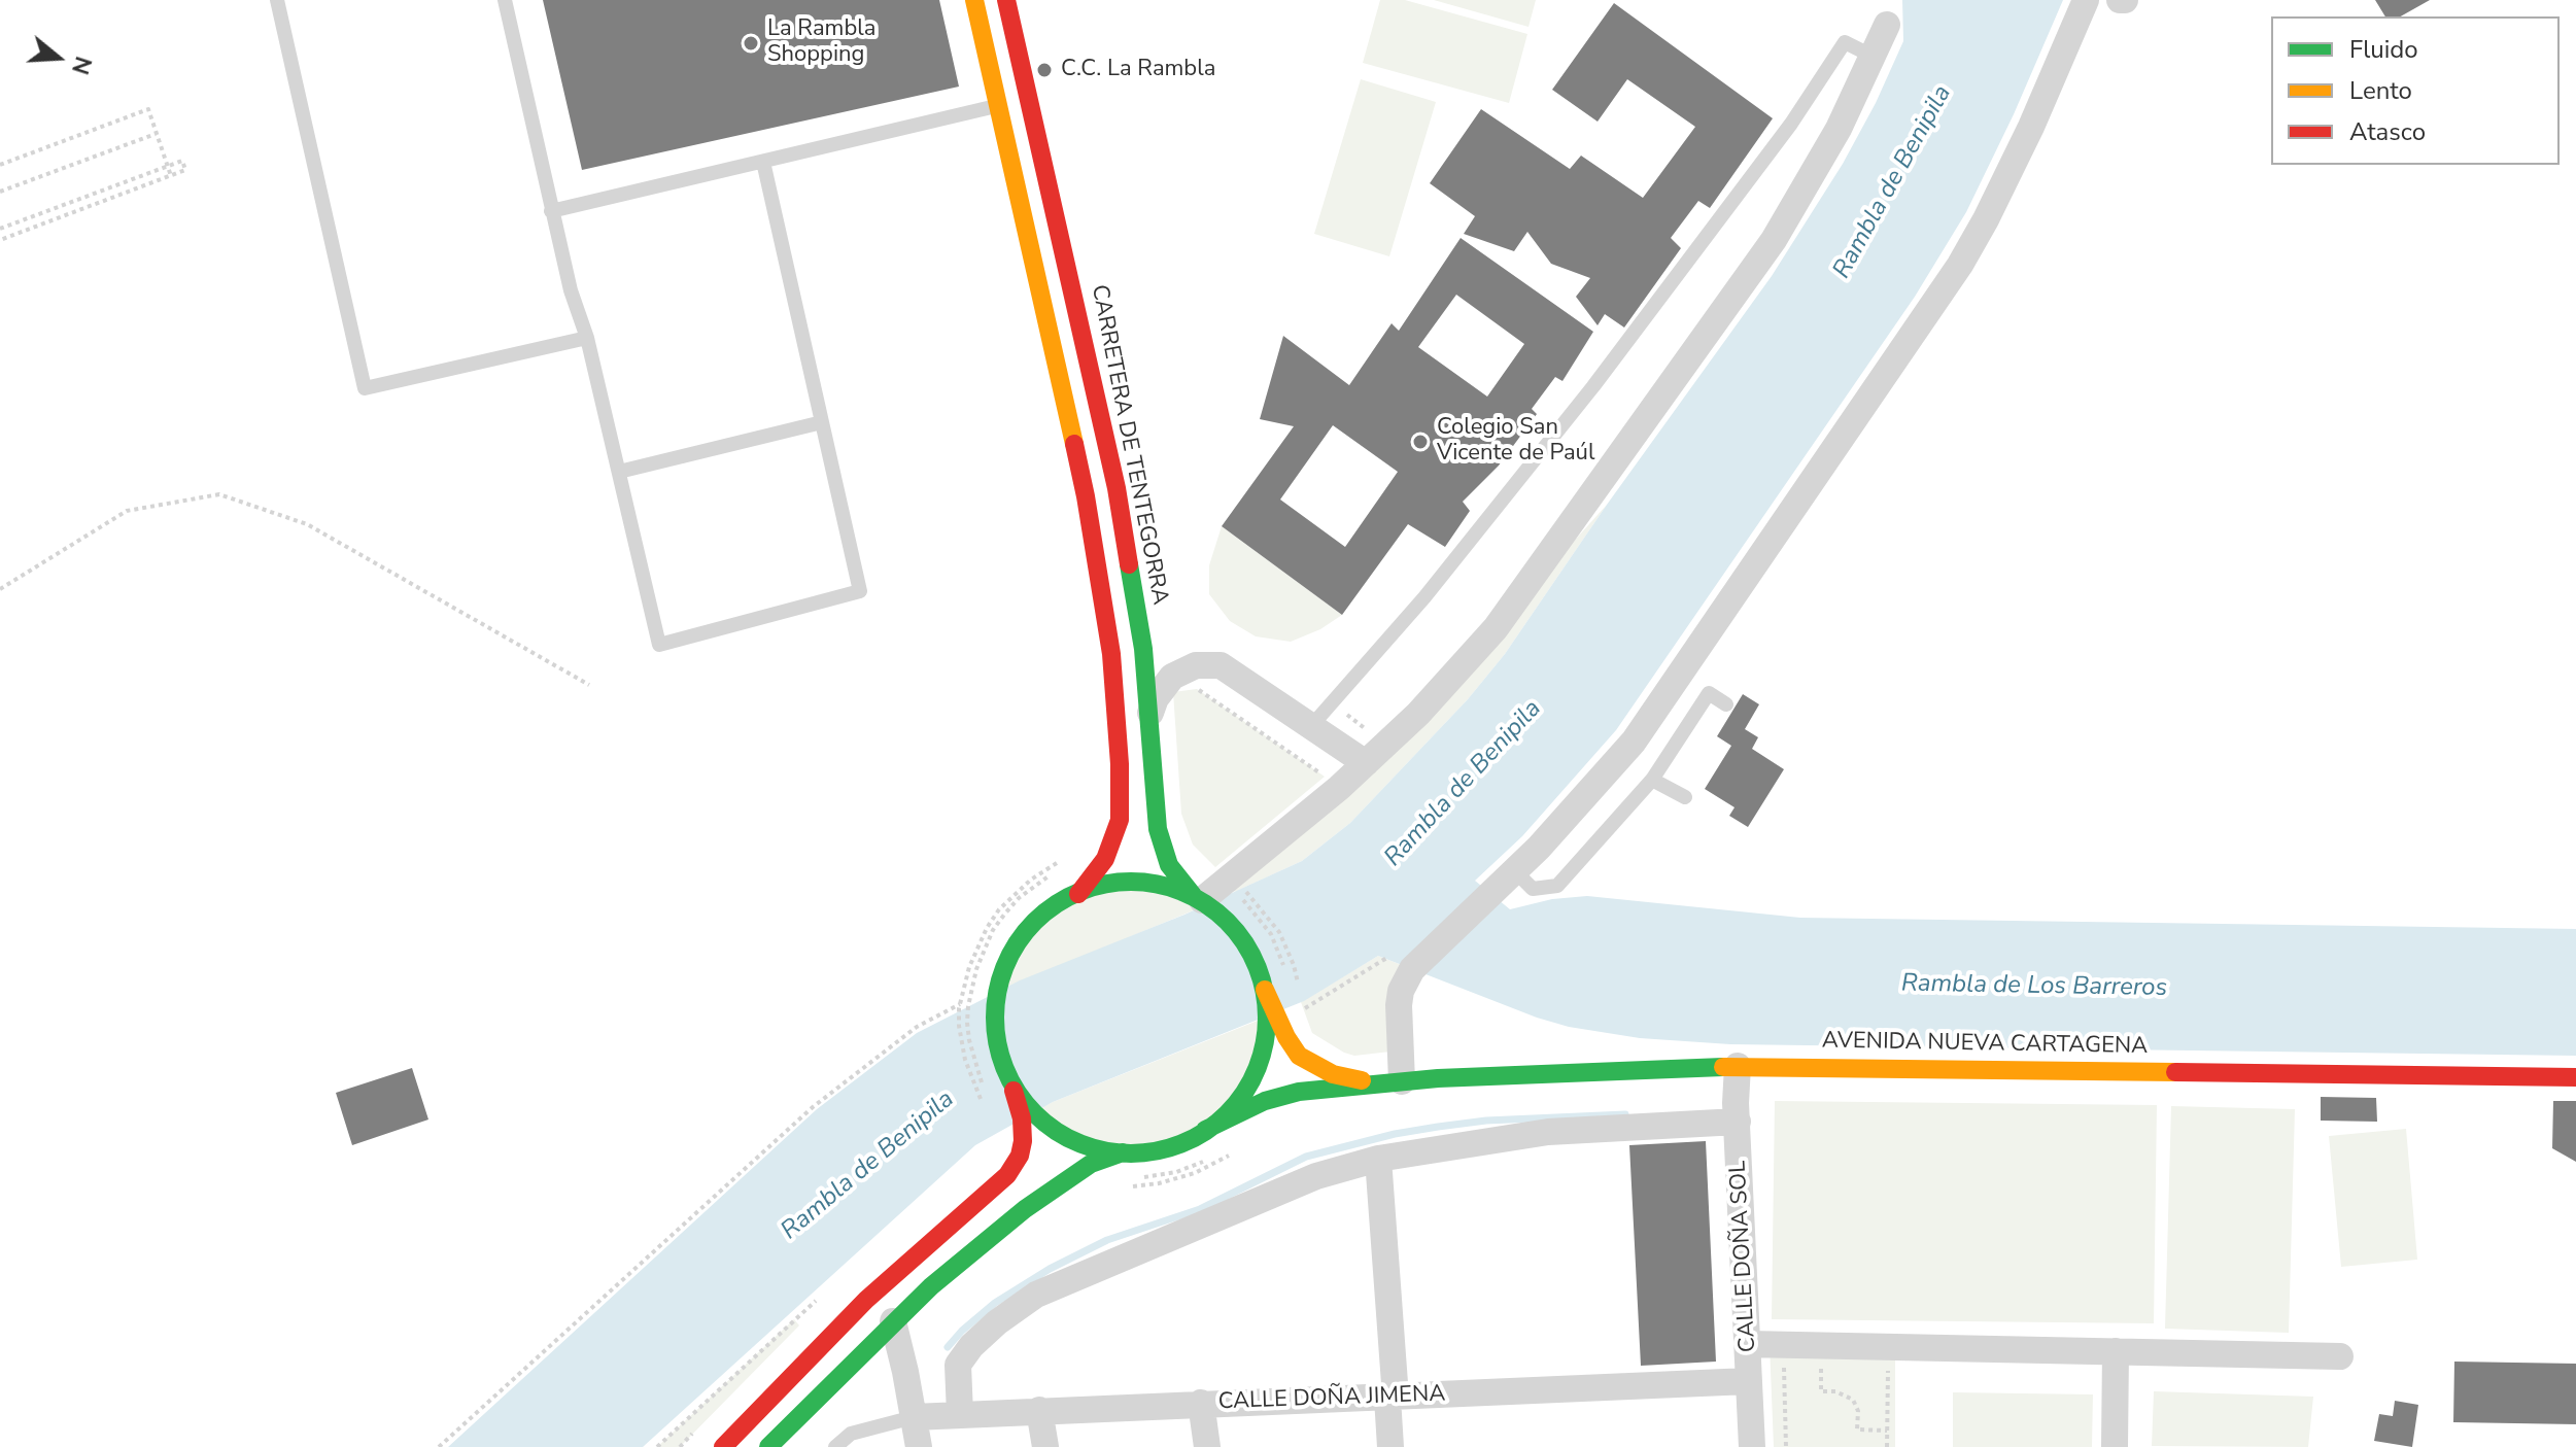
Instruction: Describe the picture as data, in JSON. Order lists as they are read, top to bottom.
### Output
{
  "streets": {
    "main road": ["CARRETERA DE TENTEGORRA", "AVENIDA NUEVA CARTAGENA"],
    "street": ["CALLE DOÑA SOL", "CALLE DOÑA JIMENA"]
  },
  "crossings": [
    ["CARRETERA DE TENTEGORRA", "AVENIDA NUEVA CARTAGENA"],
    ["AVENIDA NUEVA CARTAGENA", "CALLE DOÑA SOL"],
    ["CALLE DOÑA SOL", "CALLE DOÑA JIMENA"]
  ],
  "water": ["Rambla de Benipila", "Rambla de Los Barreros"],
  "places": ["La Rambla Shopping", "C.C. La Rambla", "Colegio San Vicente de Paúl"],
  "legend": ["Fluido", "Lento", "Atasco"],
  "north": "right"
}
